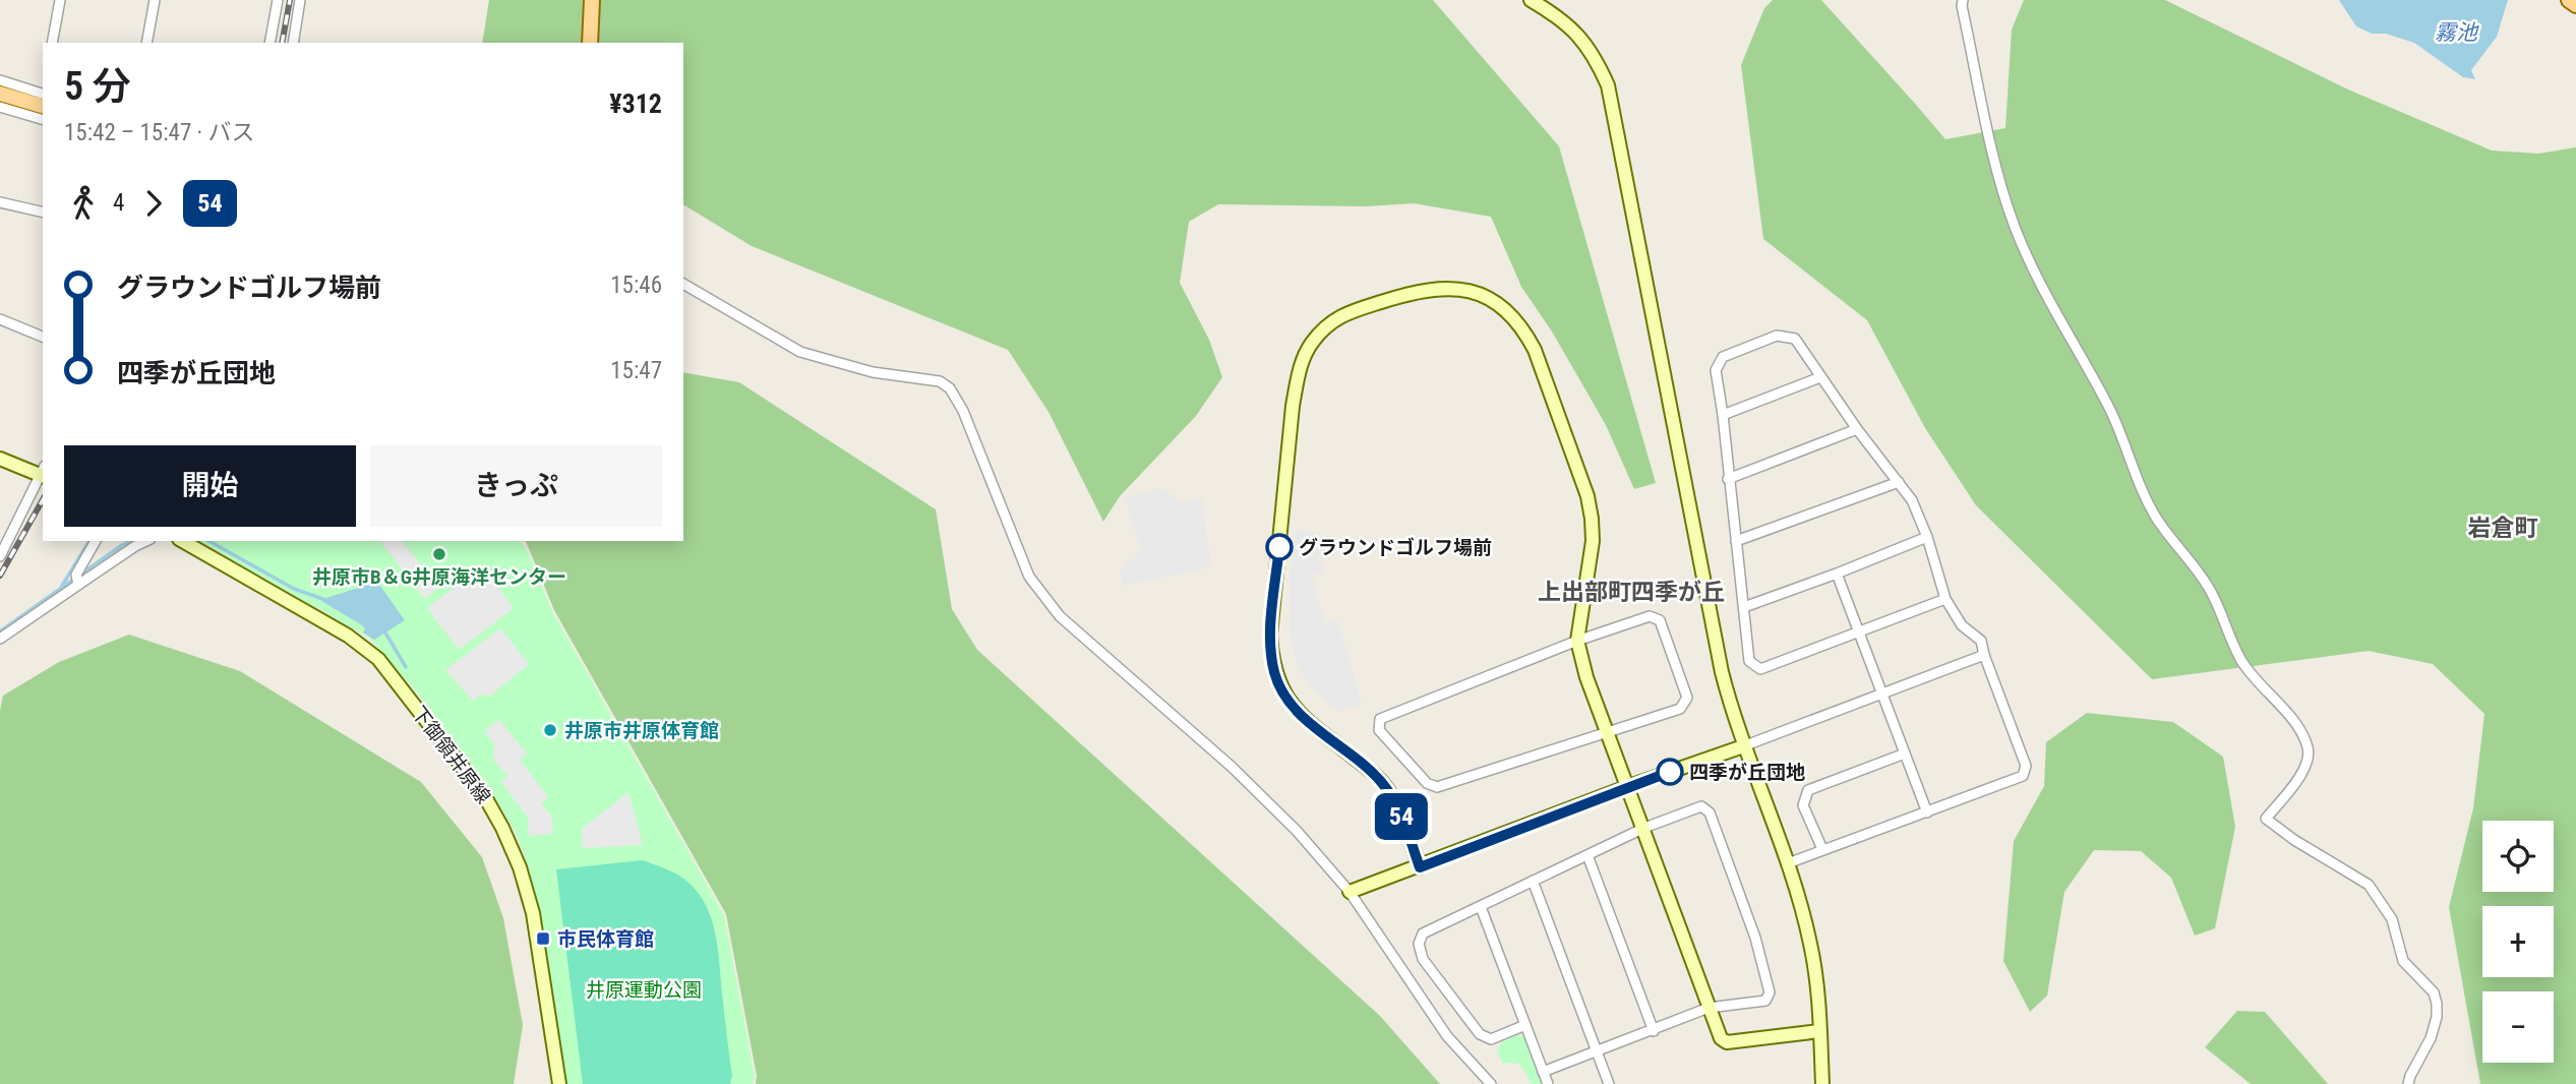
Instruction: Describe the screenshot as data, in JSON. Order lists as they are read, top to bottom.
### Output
{
  "streets": {
    "street": ["下御領井原線"]
  },
  "districts": ["岩倉町", "上出部町四季が丘"],
  "water": ["霧池"],
  "parks": ["井原運動公園"],
  "places": {
    "other": [
      "グラウンドゴルフ場前",
      "井原市B＆G井原海洋センター",
      "井原市井原体育館",
      "四季が丘団地"
    ],
    "transit": ["市民体育館"]
  },
  "lines": ["bus line 54"],
  "page": {
    "on_map": "54",
    "heading": ["5 分", "15:42 – 15:47 · バス", "¥312"],
    "legs": ["4", "54"],
    "list": [
      {
        "name": "グラウンドゴルフ場前",
        "value": "15:46"
      },
      {
        "name": "四季が丘団地",
        "value": "15:47"
      }
    ],
    "buttons": ["開始", "きっぷ"],
    "map_buttons": ["+", "−"]
  }
}
